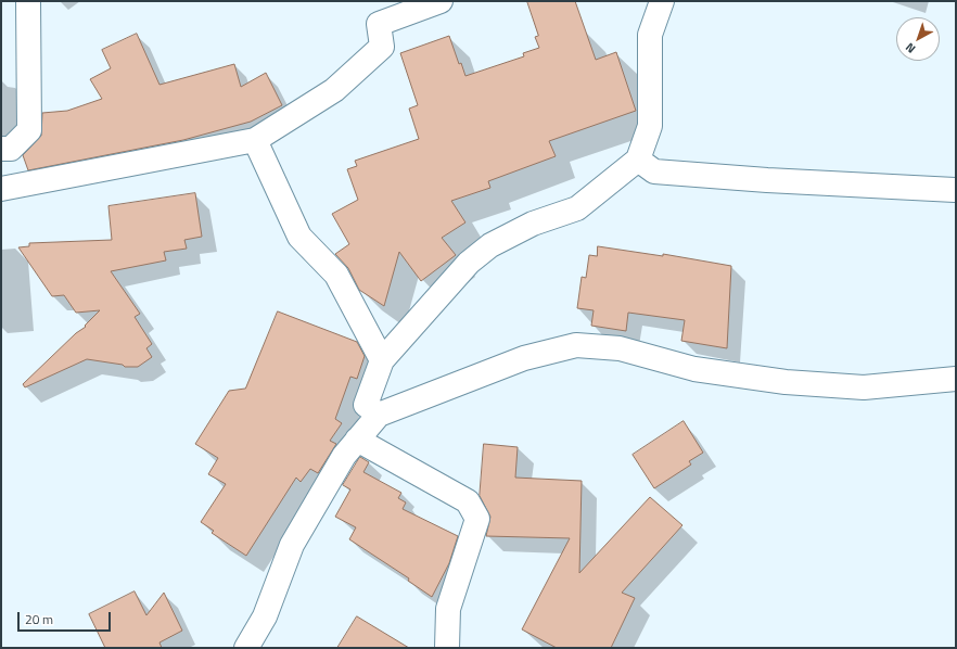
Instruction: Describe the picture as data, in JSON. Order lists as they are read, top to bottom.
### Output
{
  "scale_bar": "20 m",
  "north": "bottom left"
}
